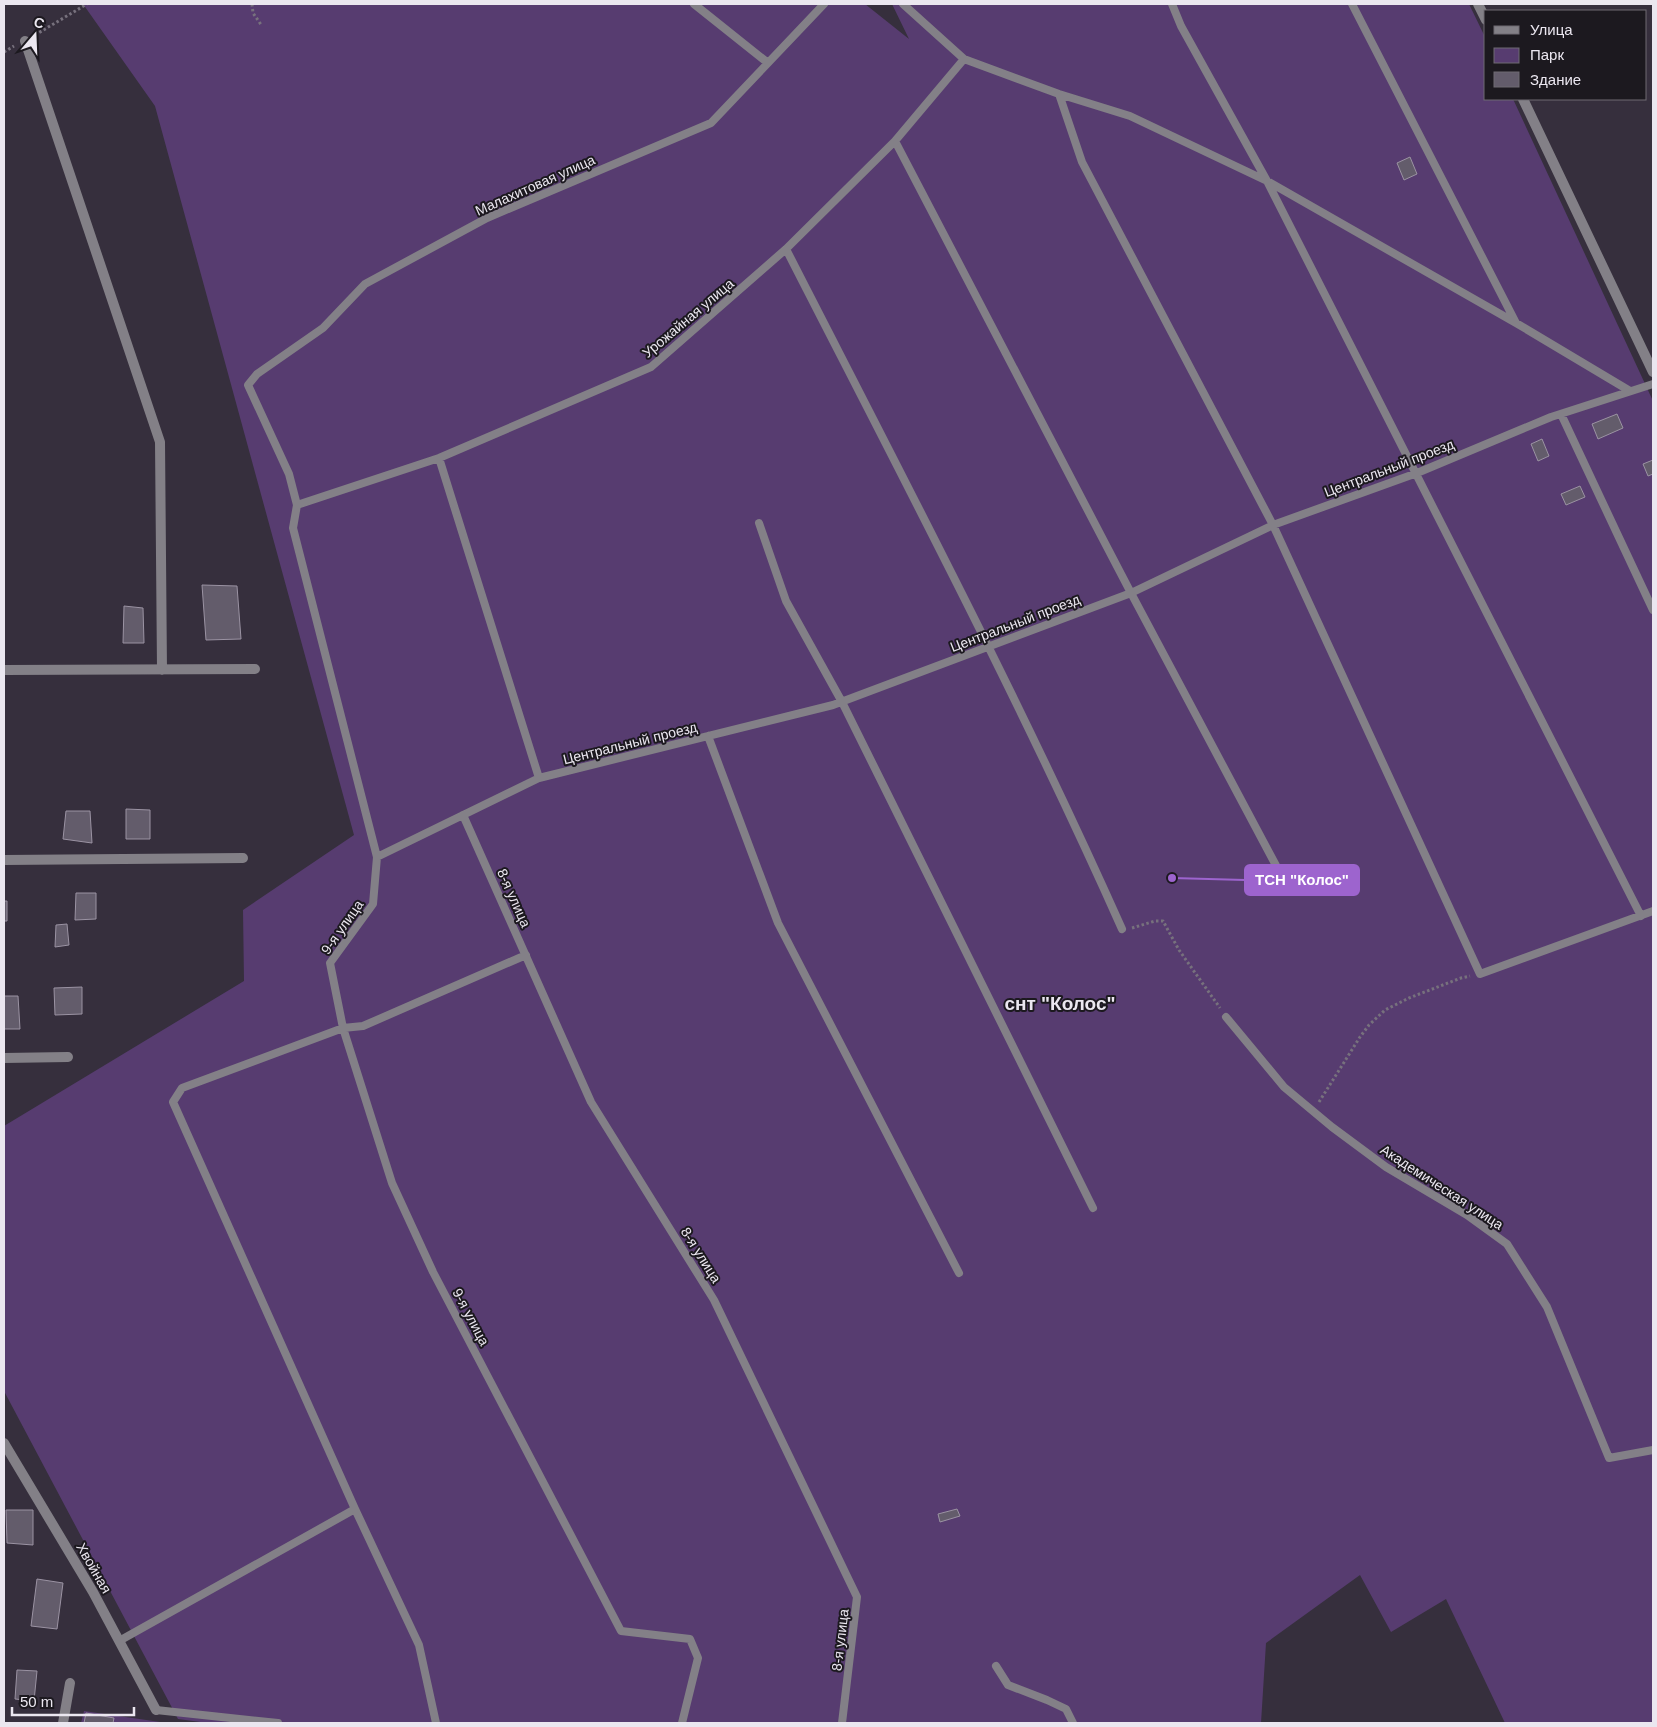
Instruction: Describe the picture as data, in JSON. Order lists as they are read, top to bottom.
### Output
{
  "streets": {
    "street": ["Хвойная"],
    "lane": [
      "Малахитовая улица",
      "Урожайная улица",
      "Центральный проезд",
      "8-я улица",
      "9-я улица",
      "Академическая улица"
    ]
  },
  "crossings": [
    ["Малахитовая улица", "Урожайная улица"],
    ["Малахитовая улица", "9-я улица"],
    ["Урожайная улица", "9-я улица"],
    ["Центральный проезд", "8-я улица"],
    ["Центральный проезд", "9-я улица"]
  ],
  "districts": ["снт \"Колос\""],
  "places": ["ТСН \"Колос\""],
  "legend": ["Улица", "Парк", "Здание"],
  "scale_bar": "50 m",
  "north": "top"
}
